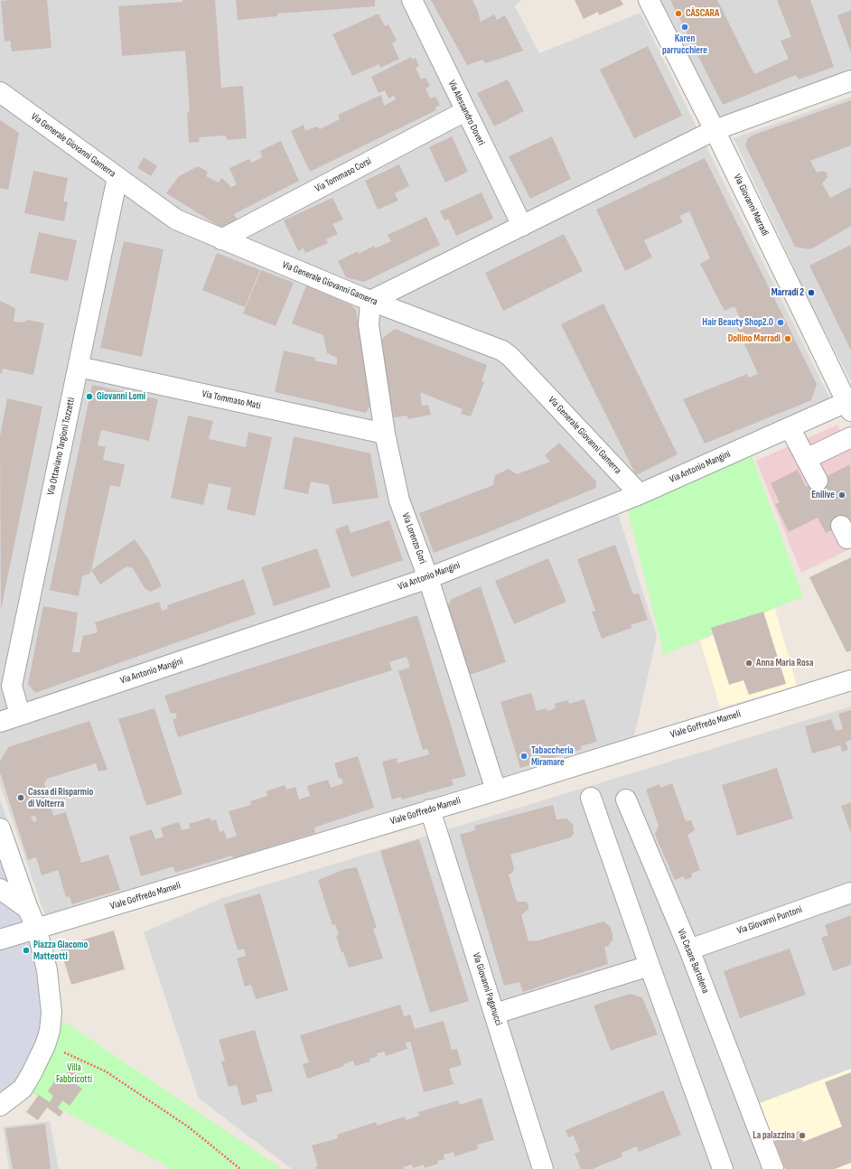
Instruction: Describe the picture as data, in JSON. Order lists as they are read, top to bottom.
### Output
{
  "streets": {
    "street": [
      "Via Alessandro Doveri",
      "Via Generale Giovanni Gamerra",
      "Via Tommaso Corsi",
      "Via Giovanni Marradi",
      "Via Tommaso Mati",
      "Via Ottaviano Targioni Tozzetti",
      "Via Antonio Mangini",
      "Via Lorenzo Gori",
      "Viale Goffredo Mameli",
      "Via Giovanni Puntoni",
      "Via Cesare Bartolena",
      "Via Giovanni Paganucci"
    ]
  },
  "crossings": [
    ["Via Alessandro Doveri", "Via Tommaso Corsi"],
    ["Via Generale Giovanni Gamerra", "Via Tommaso Corsi"],
    ["Via Generale Giovanni Gamerra", "Via Ottaviano Targioni Tozzetti"],
    ["Via Generale Giovanni Gamerra", "Via Antonio Mangini"],
    ["Via Generale Giovanni Gamerra", "Via Lorenzo Gori"],
    ["Via Giovanni Marradi", "Via Antonio Mangini"],
    ["Via Tommaso Mati", "Via Ottaviano Targioni Tozzetti"],
    ["Via Tommaso Mati", "Via Lorenzo Gori"],
    ["Via Ottaviano Targioni Tozzetti", "Via Antonio Mangini"],
    ["Via Antonio Mangini", "Via Lorenzo Gori"],
    ["Via Lorenzo Gori", "Viale Goffredo Mameli"],
    ["Viale Goffredo Mameli", "Via Giovanni Paganucci"],
    ["Via Giovanni Puntoni", "Via Cesare Bartolena"]
  ],
  "parks": ["Villa Fabbricotti"],
  "places": [
    "CÀSCARA",
    "Karen parrucchiere",
    "Marradi 2",
    "Hair Beauty Shop2.0",
    "Dollino Marradi",
    "Giovanni Lomi",
    "Enilive",
    "Anna Maria Rosa",
    "Tabaccheria Miramare",
    "Cassa di Risparmio di Volterra",
    "Piazza Giacomo Matteotti",
    "La palazzina"
  ]
}
